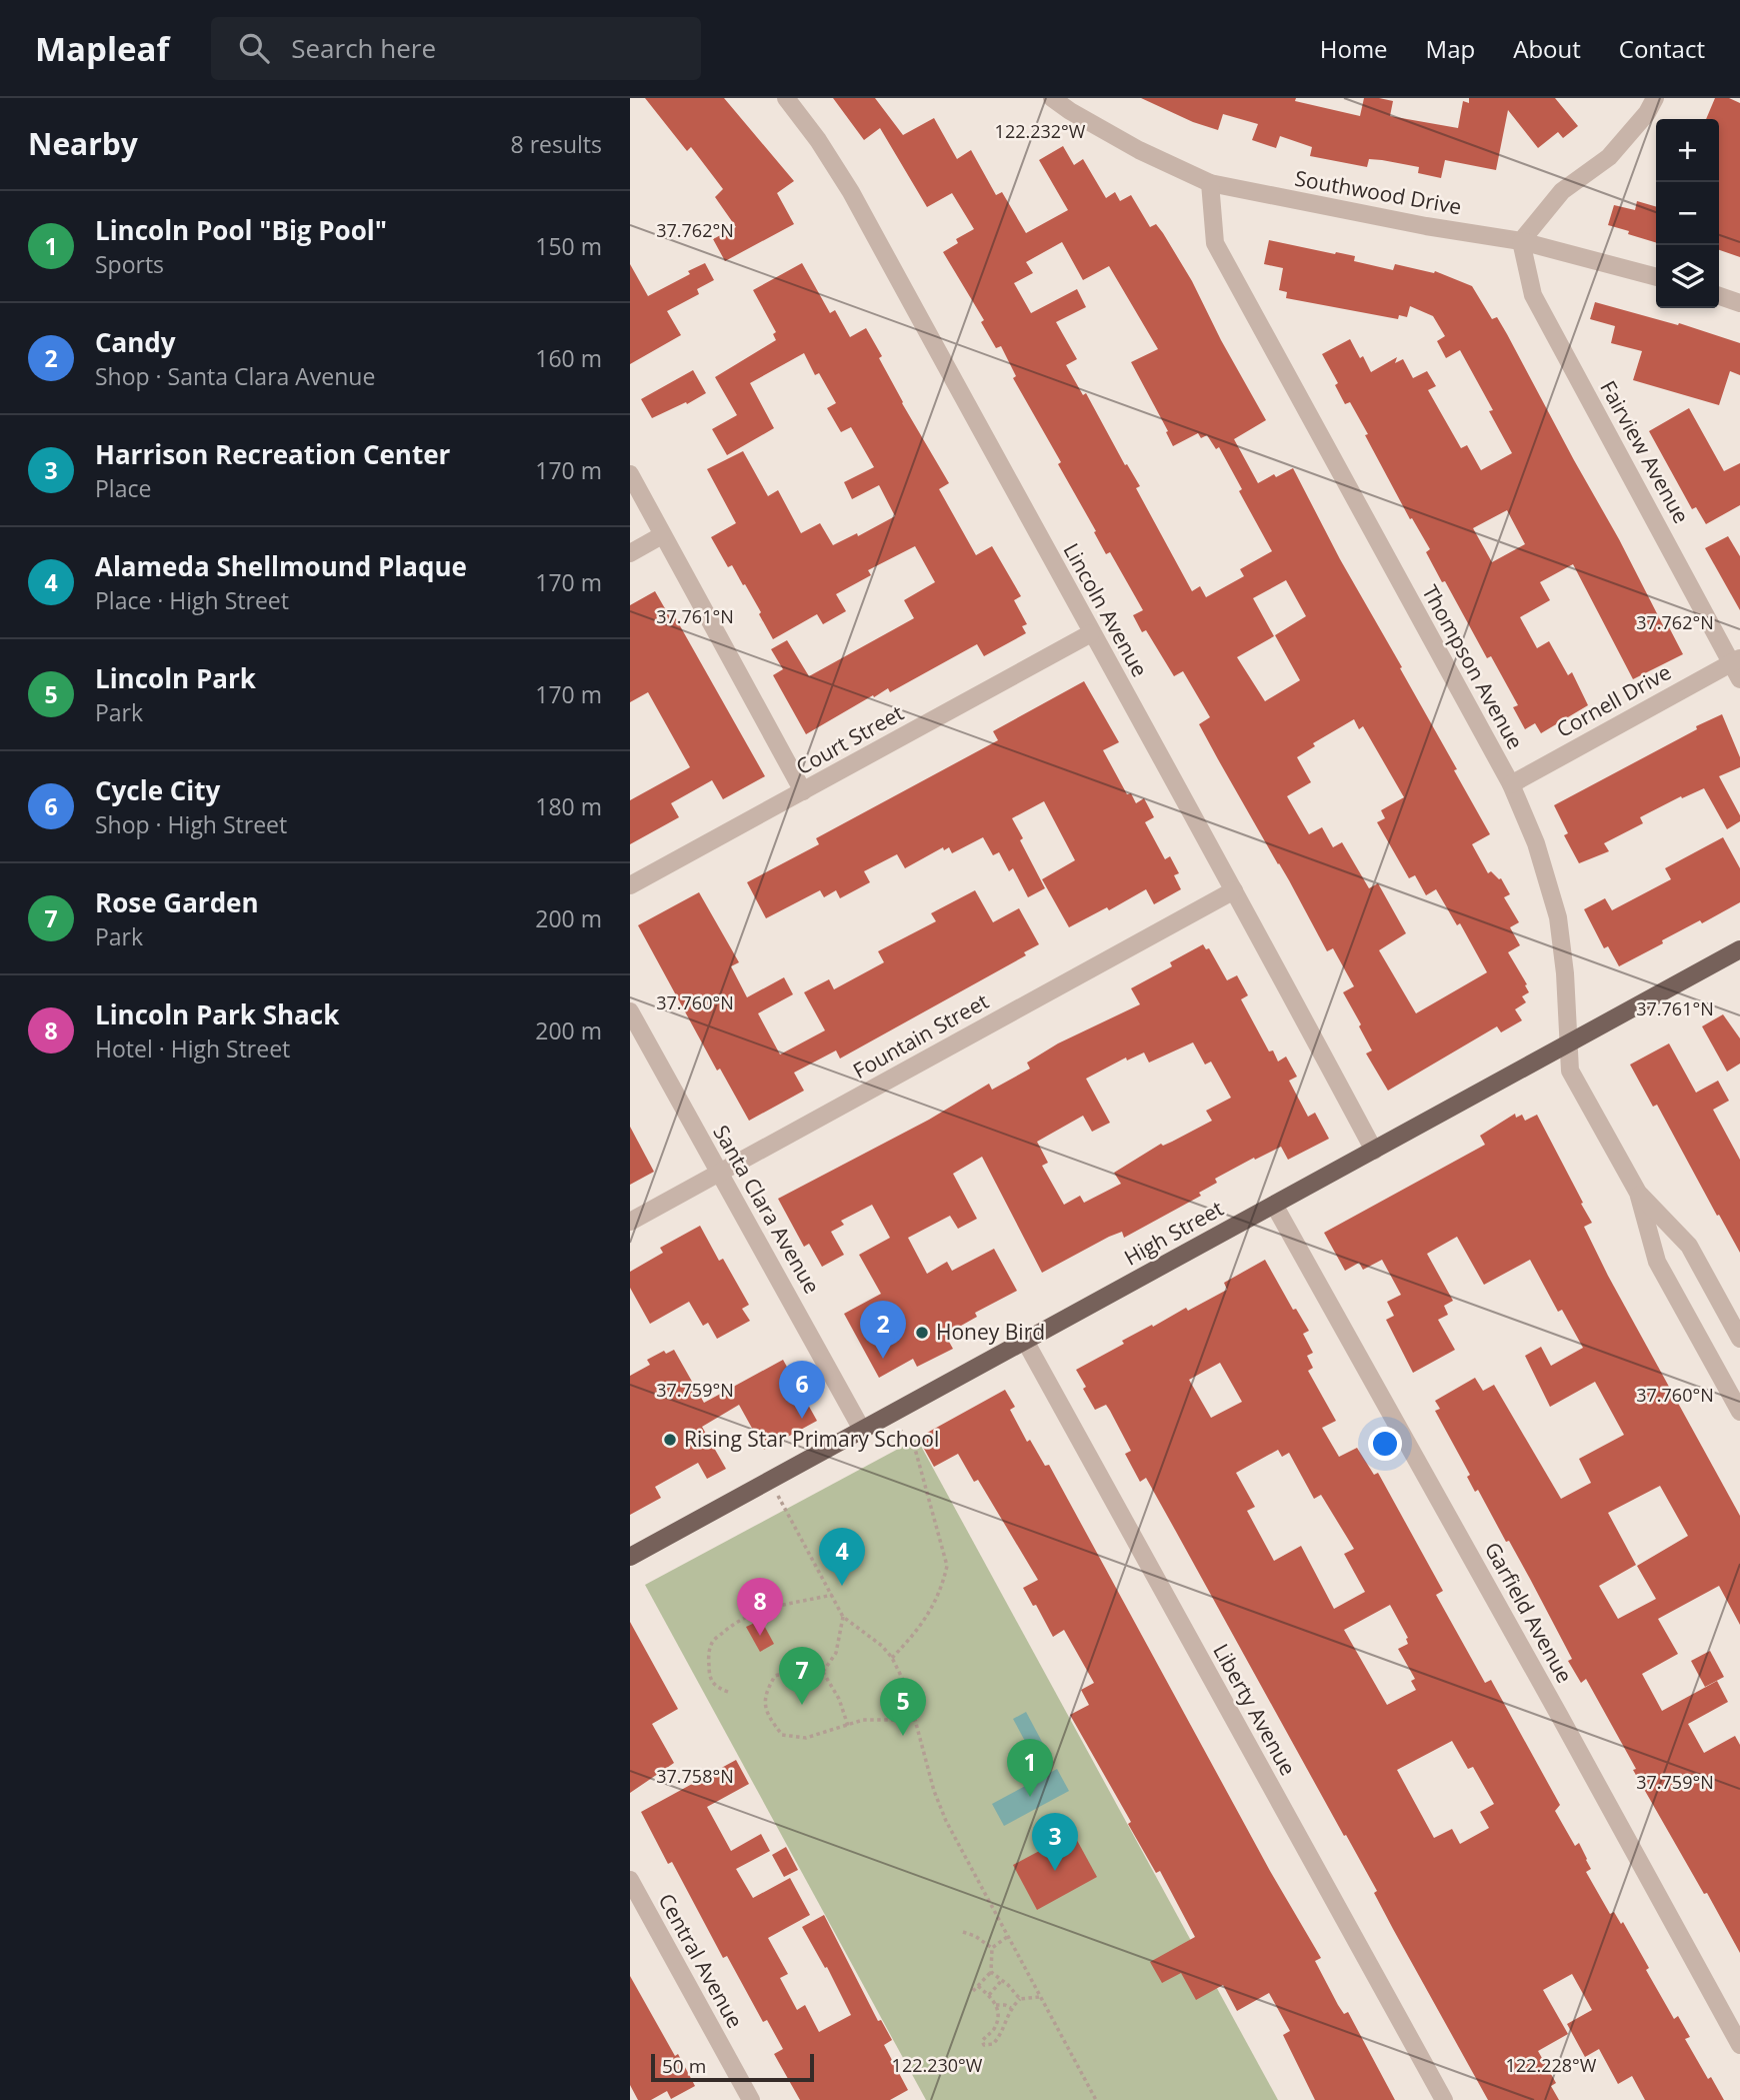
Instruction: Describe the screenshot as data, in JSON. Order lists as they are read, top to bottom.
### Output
{
  "streets": {
    "main road": ["High Street"],
    "street": [
      "Southwood Drive",
      "Fairview Avenue",
      "Lincoln Avenue",
      "Thompson Avenue",
      "Cornell Drive",
      "Court Street",
      "Fountain Street",
      "Santa Clara Avenue",
      "Garfield Avenue",
      "Liberty Avenue",
      "Central Avenue"
    ]
  },
  "crossings": [
    ["Southwood Drive", "Fairview Avenue"],
    ["Southwood Drive", "Thompson Avenue"],
    ["Fairview Avenue", "Cornell Drive"],
    ["Lincoln Avenue", "Court Street"],
    ["Lincoln Avenue", "Fountain Street"],
    ["Lincoln Avenue", "High Street"],
    ["Thompson Avenue", "Cornell Drive"],
    ["Thompson Avenue", "High Street"],
    ["Fountain Street", "Santa Clara Avenue"],
    ["Santa Clara Avenue", "High Street"],
    ["High Street", "Garfield Avenue"],
    ["High Street", "Liberty Avenue"]
  ],
  "places": ["Honey Bird", "Rising Star Primary School"],
  "scale_bar": "50 m",
  "page": {
    "header": "Mapleaf",
    "search": "Search here",
    "nav": [
      "Home",
      "Map",
      "About",
      "Contact"
    ],
    "heading": ["Nearby", "8 results"],
    "map_buttons": ["+", "−"],
    "list": [
      {
        "mark": "1",
        "name": "Lincoln Pool \"Big Pool\"",
        "note": "Sports",
        "value": "150 m"
      },
      {
        "mark": "2",
        "name": "Candy",
        "note": "Shop · Santa Clara Avenue",
        "value": "160 m"
      },
      {
        "mark": "3",
        "name": "Harrison Recreation Center",
        "note": "Place",
        "value": "170 m"
      },
      {
        "mark": "4",
        "name": "Alameda Shellmound Plaque",
        "note": "Place · High Street",
        "value": "170 m"
      },
      {
        "mark": "5",
        "name": "Lincoln Park",
        "note": "Park",
        "value": "170 m"
      },
      {
        "mark": "6",
        "name": "Cycle City",
        "note": "Shop · High Street",
        "value": "180 m"
      },
      {
        "mark": "7",
        "name": "Rose Garden",
        "note": "Park",
        "value": "200 m"
      },
      {
        "mark": "8",
        "name": "Lincoln Park Shack",
        "note": "Hotel · High Street",
        "value": "200 m"
      }
    ],
    "pins": [
      "2",
      "6",
      "4",
      "8",
      "7",
      "5",
      "1",
      "3"
    ],
    "scale": "50 m"
  },
  "coordinates": [
    "122.232°W",
    "37.762°N",
    "37.761°N",
    "37.760°N",
    "37.759°N",
    "37.758°N",
    "122.230°W",
    "122.228°W"
  ]
}
